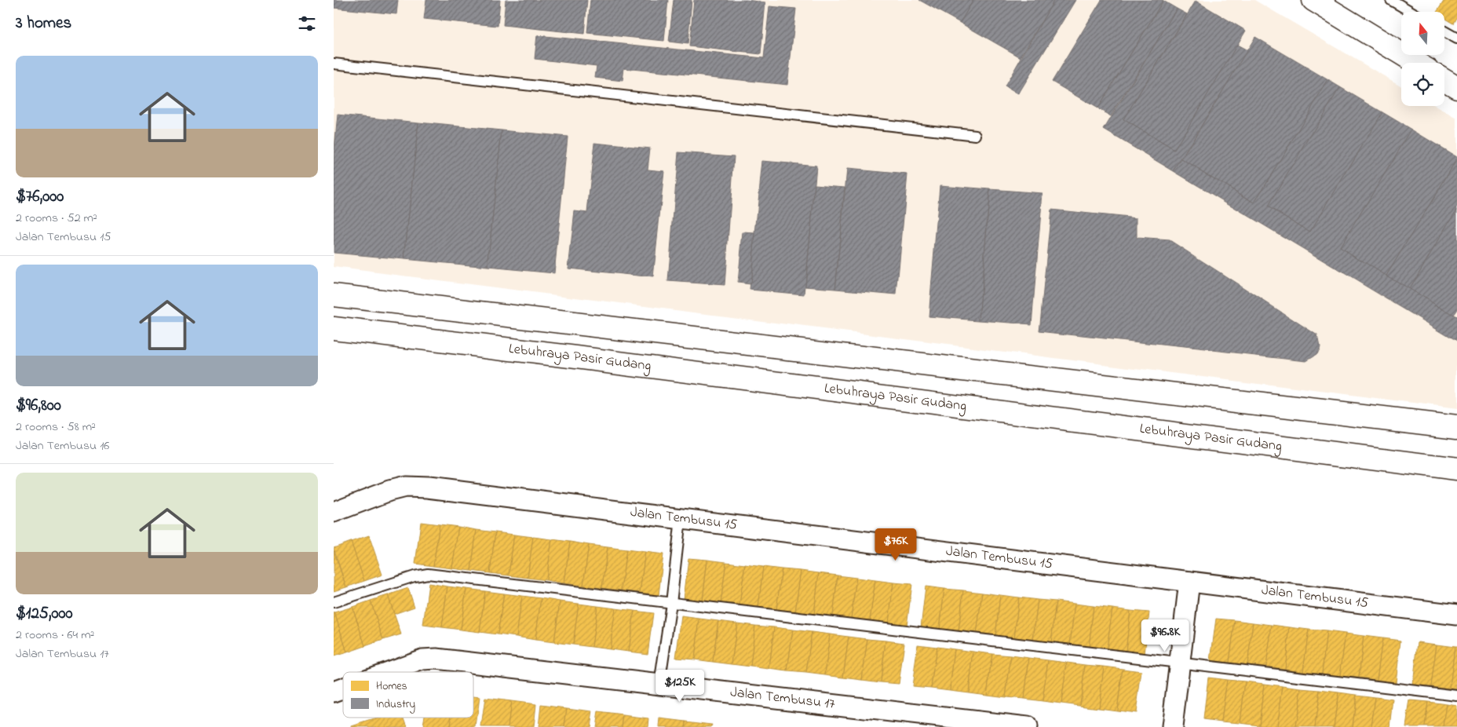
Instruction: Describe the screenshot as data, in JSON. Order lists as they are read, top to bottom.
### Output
{
  "streets": {
    "main road": ["Lebuhraya Pasir Gudang"],
    "street": ["Jalan Tembusu 15", "Jalan Tembusu 17"]
  },
  "legend": ["Homes", "Industry"],
  "north": "top",
  "page": {
    "heading": "3 homes",
    "list": [
      {
        "name": "$76,000",
        "note": "2 rooms · 52 m² · Jalan Tembusu 15"
      },
      {
        "name": "$96,800",
        "note": "2 rooms · 58 m² · Jalan Tembusu 16"
      },
      {
        "name": "$125,000",
        "note": "2 rooms · 64 m² · Jalan Tembusu 17"
      }
    ],
    "price": ["$76K", "$96.8K", "$125K"]
  }
}
